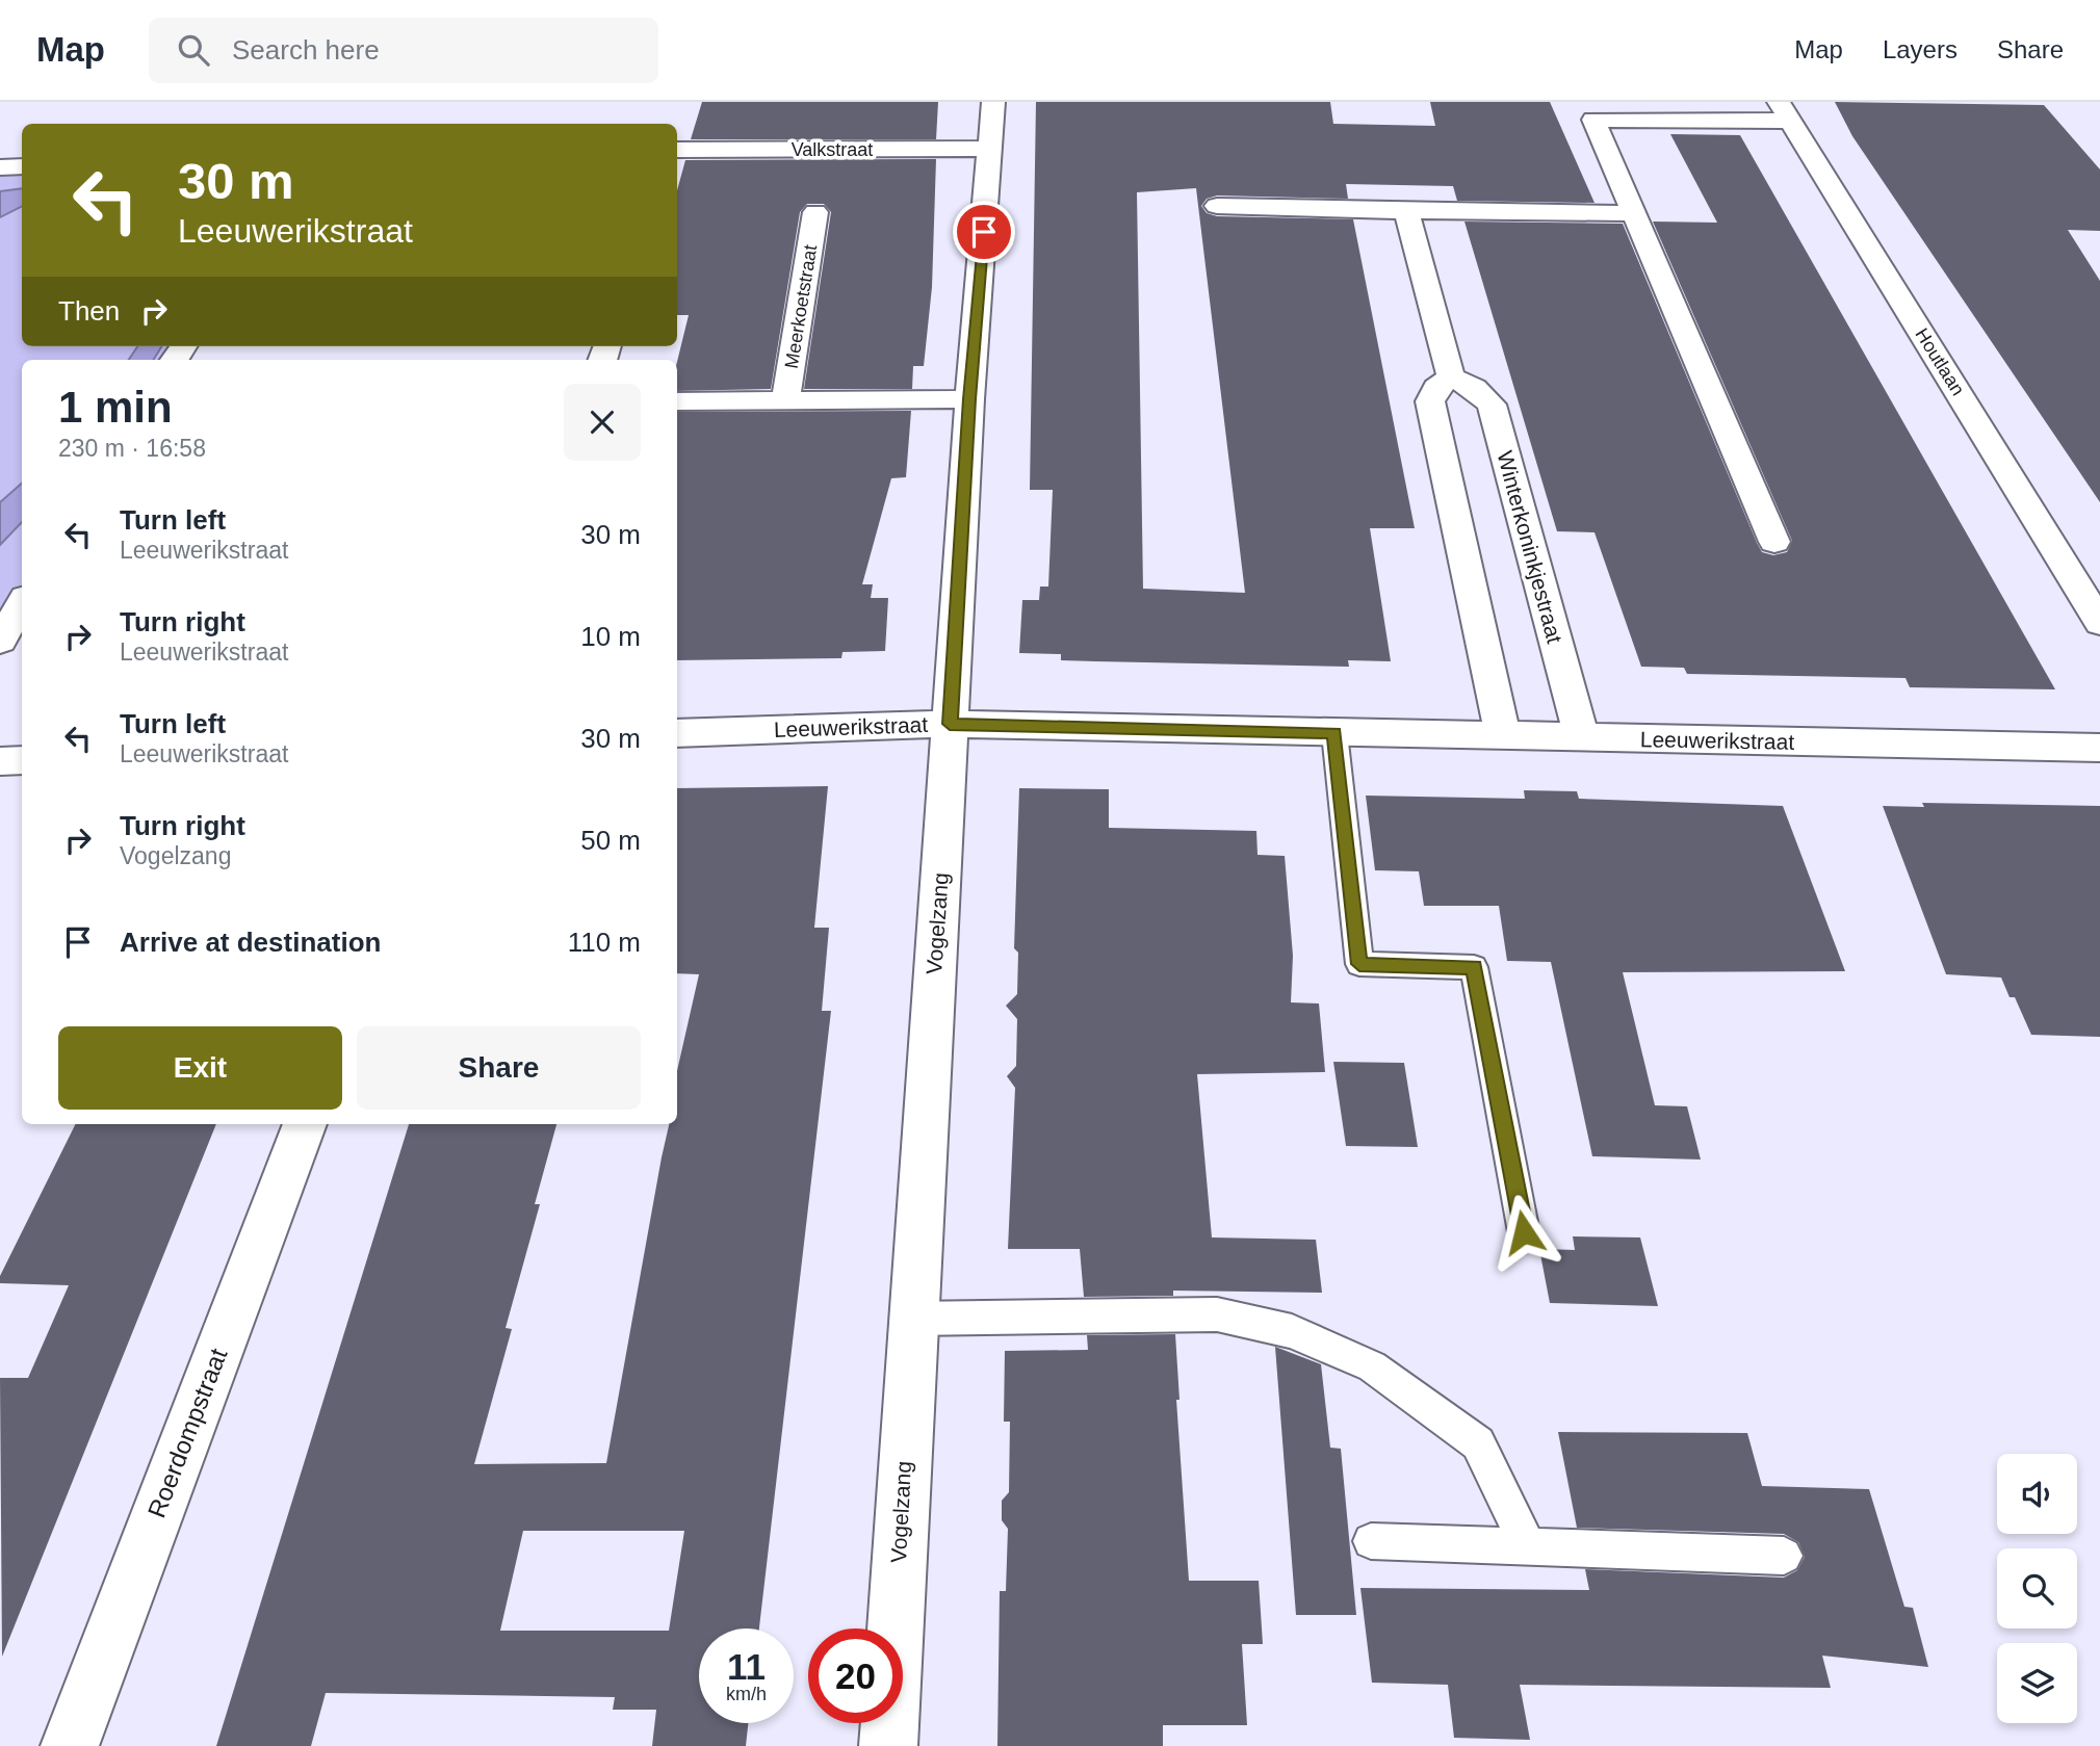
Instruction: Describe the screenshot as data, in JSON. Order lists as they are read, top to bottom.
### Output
{
  "streets": {
    "street": [
      "Valkstraat",
      "Meerkoetstraat",
      "Houtlaan",
      "Winterkoninkjestraat",
      "Leeuwerikstraat",
      "Vogelzang",
      "Roerdompstraat"
    ]
  },
  "crossings": [
    ["Valkstraat", "Vogelzang"],
    ["Meerkoetstraat", "Vogelzang"],
    ["Winterkoninkjestraat", "Leeuwerikstraat"],
    ["Leeuwerikstraat", "Vogelzang"]
  ],
  "page": {
    "header": "Map",
    "search": "Search here",
    "nav": ["Map", "Layers", "Share"],
    "turn": ["30 m", "Leeuwerikstraat"],
    "then": "Then",
    "heading": ["1 min", "230 m · 16:58"],
    "list": [
      {
        "name": "Turn left",
        "note": "Leeuwerikstraat",
        "value": "30 m"
      },
      {
        "name": "Turn right",
        "note": "Leeuwerikstraat",
        "value": "10 m"
      },
      {
        "name": "Turn left",
        "note": "Leeuwerikstraat",
        "value": "30 m"
      },
      {
        "name": "Turn right",
        "note": "Vogelzang",
        "value": "50 m"
      },
      {
        "name": "Arrive at destination",
        "value": "110 m"
      }
    ],
    "buttons": ["Exit", "Share"],
    "speed": "11 km/h",
    "limit": "20"
  }
}
